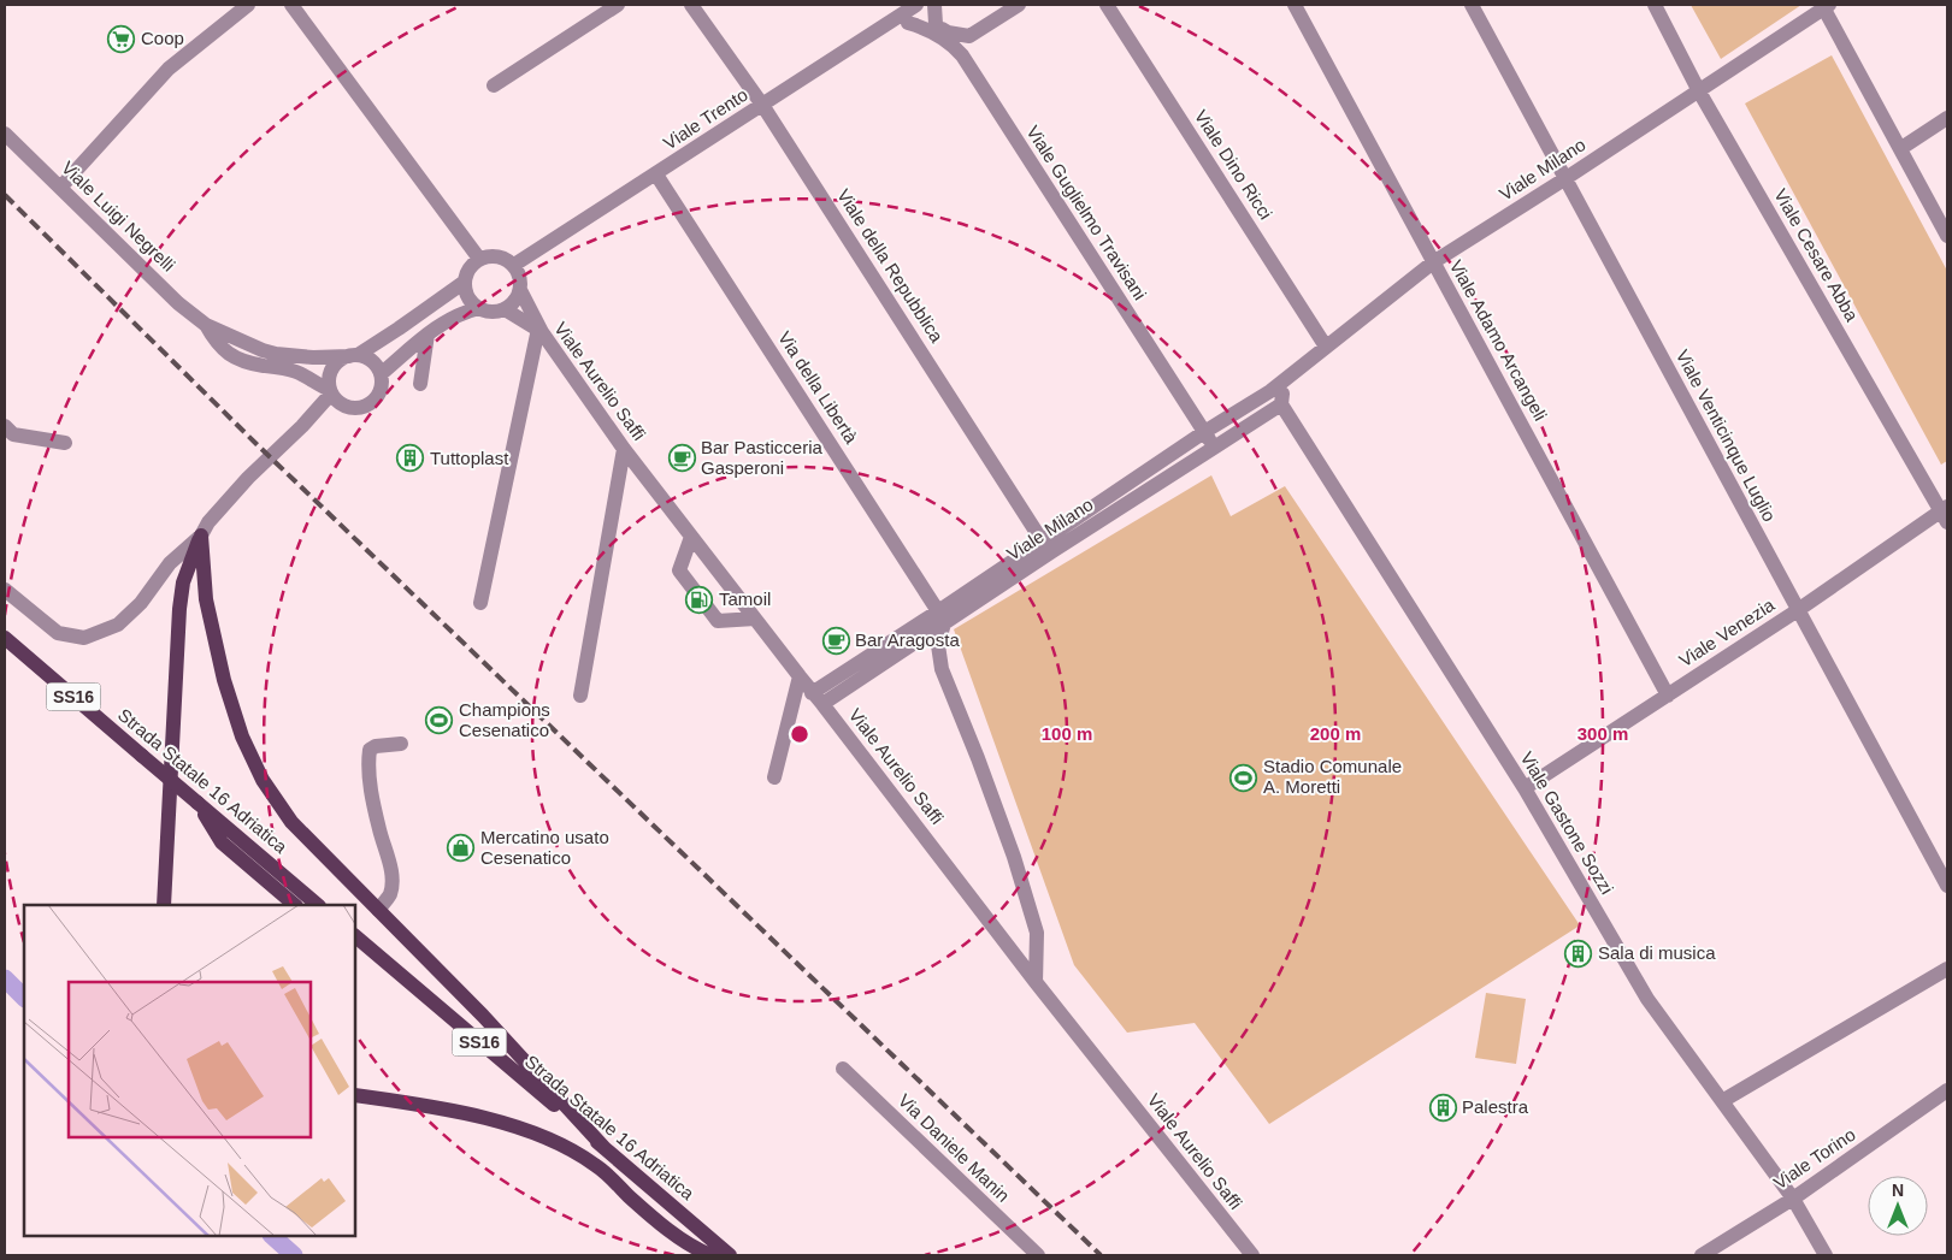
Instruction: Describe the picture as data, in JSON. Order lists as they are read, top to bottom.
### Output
{
  "streets": {
    "main road": ["SS16", "Strada Statale 16 Adriatica"],
    "street": [
      "Viale Trento",
      "Viale Dino Ricci",
      "Viale Milano",
      "Viale Guglielmo Travisani",
      "Viale Luigi Negrelli",
      "Viale Cesare Abba",
      "Viale della Repubblica",
      "Viale Adamo Arcangeli",
      "Viale Aurelio Saffi",
      "Via della Libertà",
      "Viale Venticinque Luglio",
      "Viale Venezia",
      "Viale Gastone Sozzi",
      "Via Daniele Manin",
      "Viale Torino"
    ]
  },
  "crossings": [
    ["Viale Trento", "Viale della Repubblica"],
    ["Viale Trento", "Viale Aurelio Saffi"],
    ["Viale Trento", "Via della Libertà"],
    ["Viale Dino Ricci", "Viale Milano"],
    ["Viale Milano", "Viale Guglielmo Travisani"],
    ["Viale Milano", "Viale Cesare Abba"],
    ["Viale Milano", "Viale della Repubblica"],
    ["Viale Milano", "Viale Adamo Arcangeli"],
    ["Viale Milano", "Viale Aurelio Saffi"],
    ["Viale Milano", "Via della Libertà"],
    ["Viale Milano", "Viale Venticinque Luglio"],
    ["Viale Milano", "Viale Gastone Sozzi"],
    ["Viale Cesare Abba", "Viale Venezia"],
    ["Viale Adamo Arcangeli", "Viale Venezia"],
    ["Viale Venticinque Luglio", "Viale Venezia"],
    ["Viale Venezia", "Viale Gastone Sozzi"],
    ["Viale Gastone Sozzi", "Viale Torino"]
  ],
  "places": {
    "supermarket": ["Coop"],
    "building": ["Tuttoplast", "Sala di musica", "Palestra"],
    "cafe": ["Bar Pasticceria Gasperoni", "Bar Aragosta"],
    "fuel station": ["Tamoil"],
    "sports": ["Champions Cesenatico", "Stadio Comunale A. Moretti"],
    "shop": ["Mercatino usato Cesenatico"]
  },
  "north": "top",
  "rings": ["100 m", "200 m", "300 m"]
}
